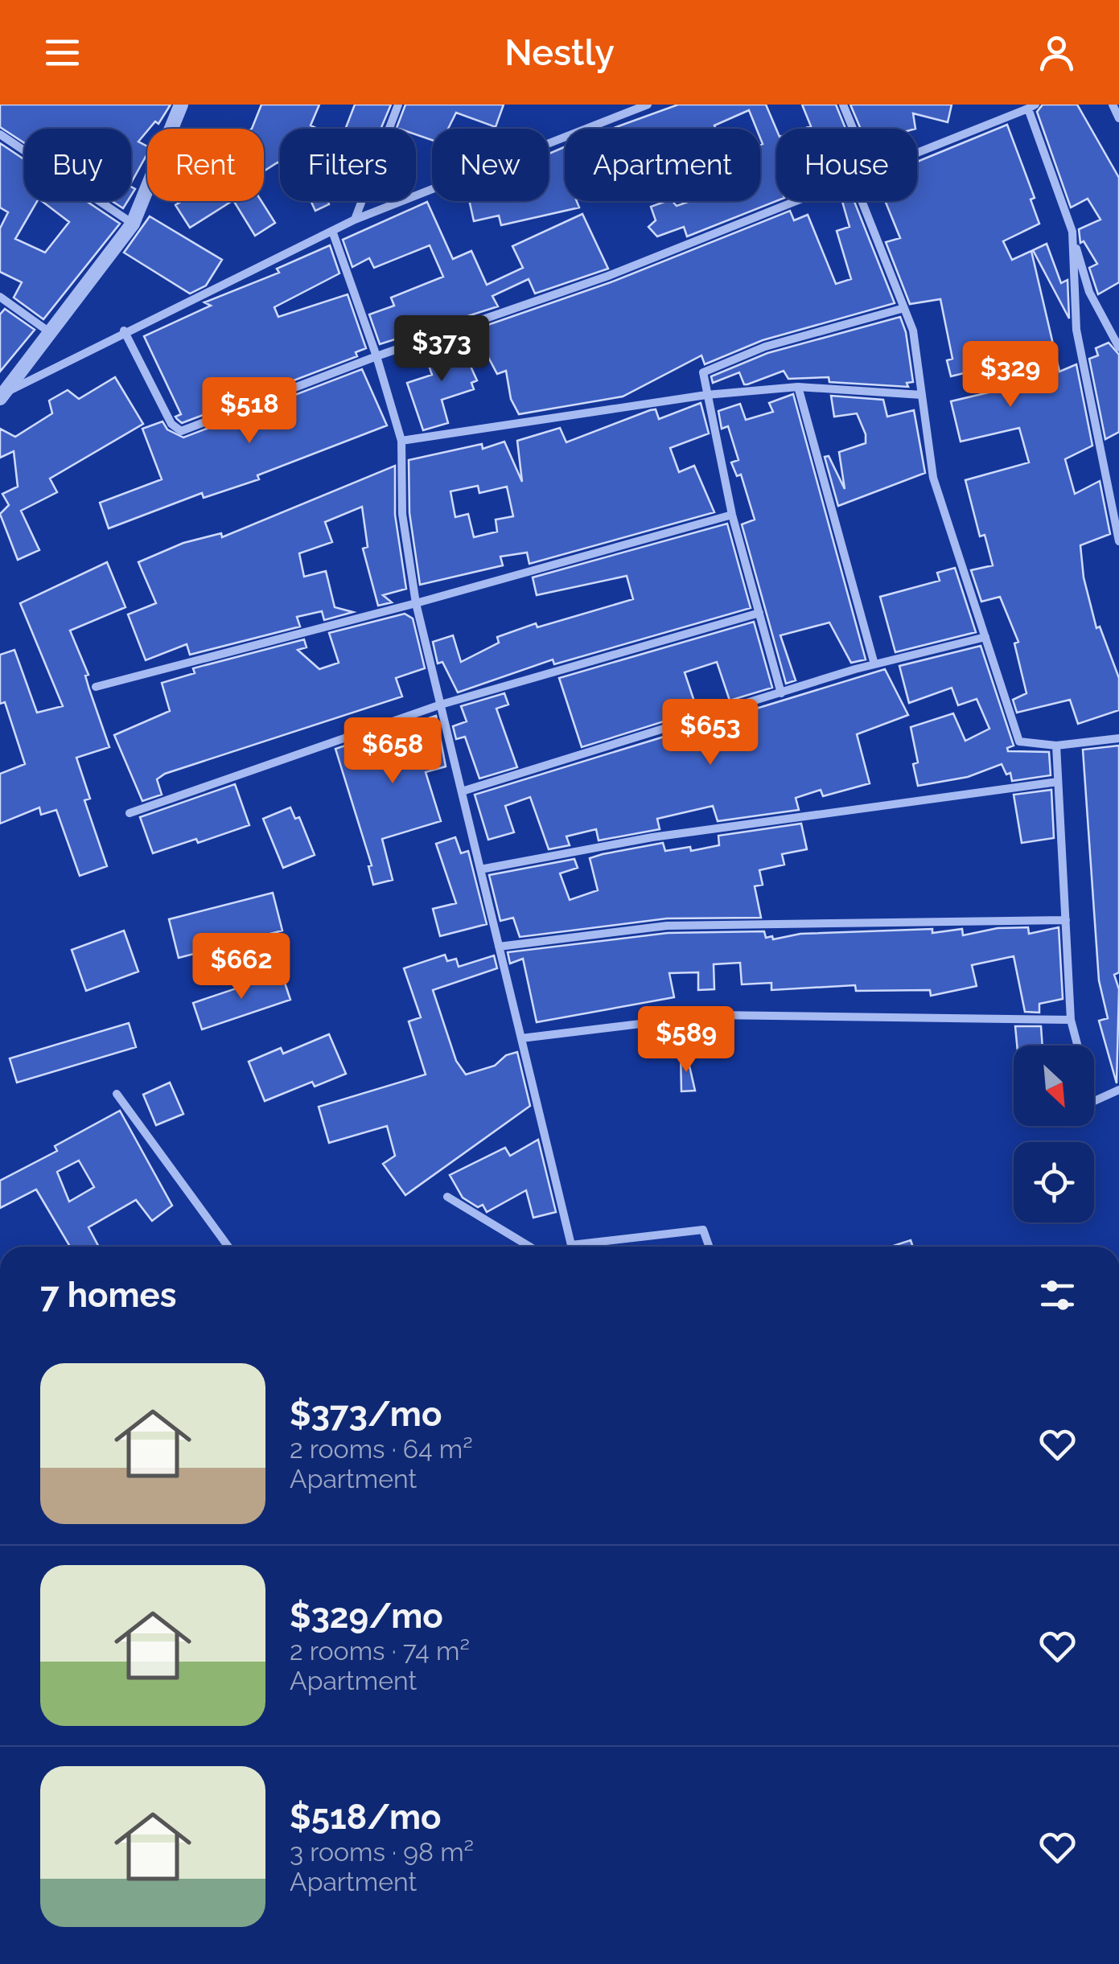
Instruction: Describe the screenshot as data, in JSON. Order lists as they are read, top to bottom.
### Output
{
  "north": "bottom right",
  "page": {
    "header": "Nestly",
    "chip": [
      "Buy",
      "Rent",
      "Filters",
      "New",
      "Apartment",
      "House"
    ],
    "price": [
      "$373",
      "$329",
      "$518",
      "$653",
      "$658",
      "$662",
      "$589"
    ],
    "heading": "7 homes",
    "list": [
      {
        "name": "$373/mo",
        "note": "2 rooms · 64 m² · Apartment"
      },
      {
        "name": "$329/mo",
        "note": "2 rooms · 74 m² · Apartment"
      },
      {
        "name": "$518/mo",
        "note": "3 rooms · 98 m² · Apartment"
      }
    ]
  }
}
